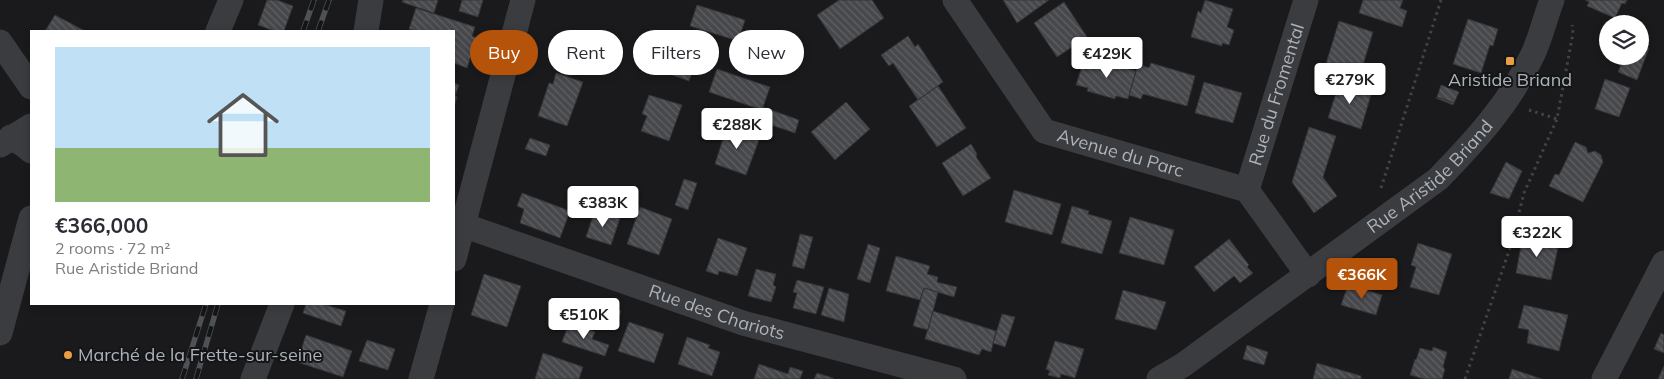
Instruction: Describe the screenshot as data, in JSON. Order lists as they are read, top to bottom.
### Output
{
  "streets": {
    "street": [
      "Rue du Fromental",
      "Avenue du Parc",
      "Rue Aristide Briand",
      "Rue des Chariots"
    ]
  },
  "crossings": [
    ["Rue du Fromental", "Avenue du Parc"]
  ],
  "places": {
    "transit": ["Aristide Briand"],
    "other": ["Marché de la Frette-sur-seine"]
  },
  "page": {
    "chip": [
      "Buy",
      "Rent",
      "Filters",
      "New"
    ],
    "list": [
      {
        "name": "€366,000",
        "note": "2 rooms · 72 m² · Rue Aristide Briand"
      }
    ],
    "price": [
      "€429K",
      "€279K",
      "€288K",
      "€383K",
      "€322K",
      "€366K",
      "€510K"
    ]
  }
}
